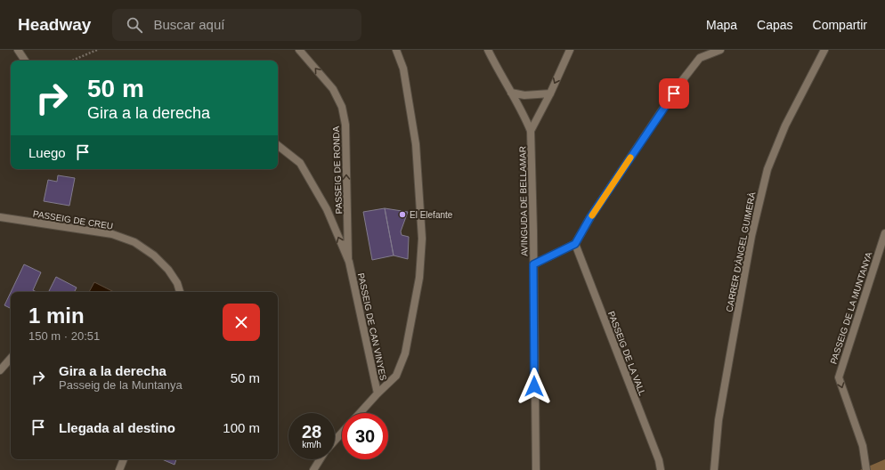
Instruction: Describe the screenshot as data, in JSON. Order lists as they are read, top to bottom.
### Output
{
  "streets": {
    "street": [
      "PASSEIG DE RONDA",
      "AVINGUDA DE BELLAMAR",
      "PASSEIG DE CREU",
      "CARRER D'ÀNGEL GUIMERÀ",
      "PASSEIG DE LA MUNTANYA",
      "PASSEIG DE CAN VINYES",
      "PASSEIG DE LA VALL"
    ]
  },
  "crossings": [
    ["PASSEIG DE RONDA", "PASSEIG DE CAN VINYES"]
  ],
  "one_way": ["PASSEIG DE RONDA", "PASSEIG DE LA MUNTANYA"],
  "places": ["El Elefante"],
  "page": {
    "header": "Headway",
    "search": "Buscar aquí",
    "nav": ["Mapa", "Capas", "Compartir"],
    "turn": ["50 m", "Gira a la derecha"],
    "then": "Luego",
    "heading": ["1 min", "150 m · 20:51"],
    "list": [
      {
        "name": "Gira a la derecha",
        "note": "Passeig de la Muntanya",
        "value": "50 m"
      },
      {
        "name": "Llegada al destino",
        "value": "100 m"
      }
    ],
    "speed": "28 km/h",
    "limit": "30"
  }
}
